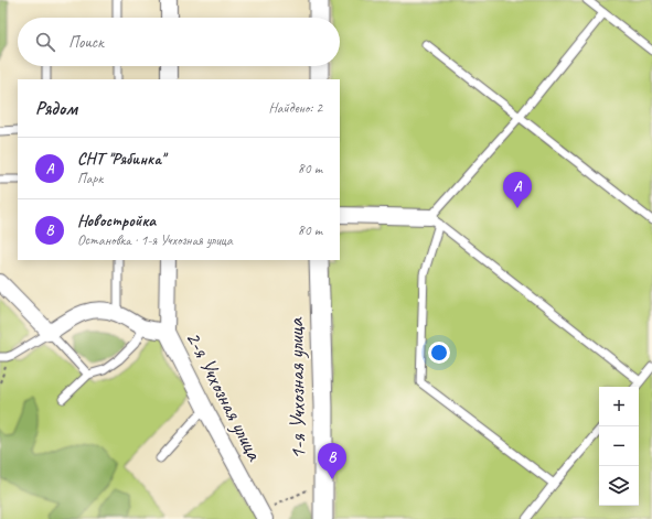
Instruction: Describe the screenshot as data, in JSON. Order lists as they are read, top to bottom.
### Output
{
  "streets": {
    "street": ["1-я Учхозная улица", "2-я Учхозная улица"]
  },
  "page": {
    "search": "Поиск",
    "heading": ["Рядом", "Найдено: 2"],
    "list": [
      {
        "mark": "A",
        "name": "СНТ \"Рябинка\"",
        "note": "Парк",
        "value": "80 m"
      },
      {
        "mark": "B",
        "name": "Новостройка",
        "note": "Остановка · 1-я Учхозная улица",
        "value": "80 m"
      }
    ],
    "pins": ["A", "B"],
    "map_buttons": ["+", "−"]
  }
}
